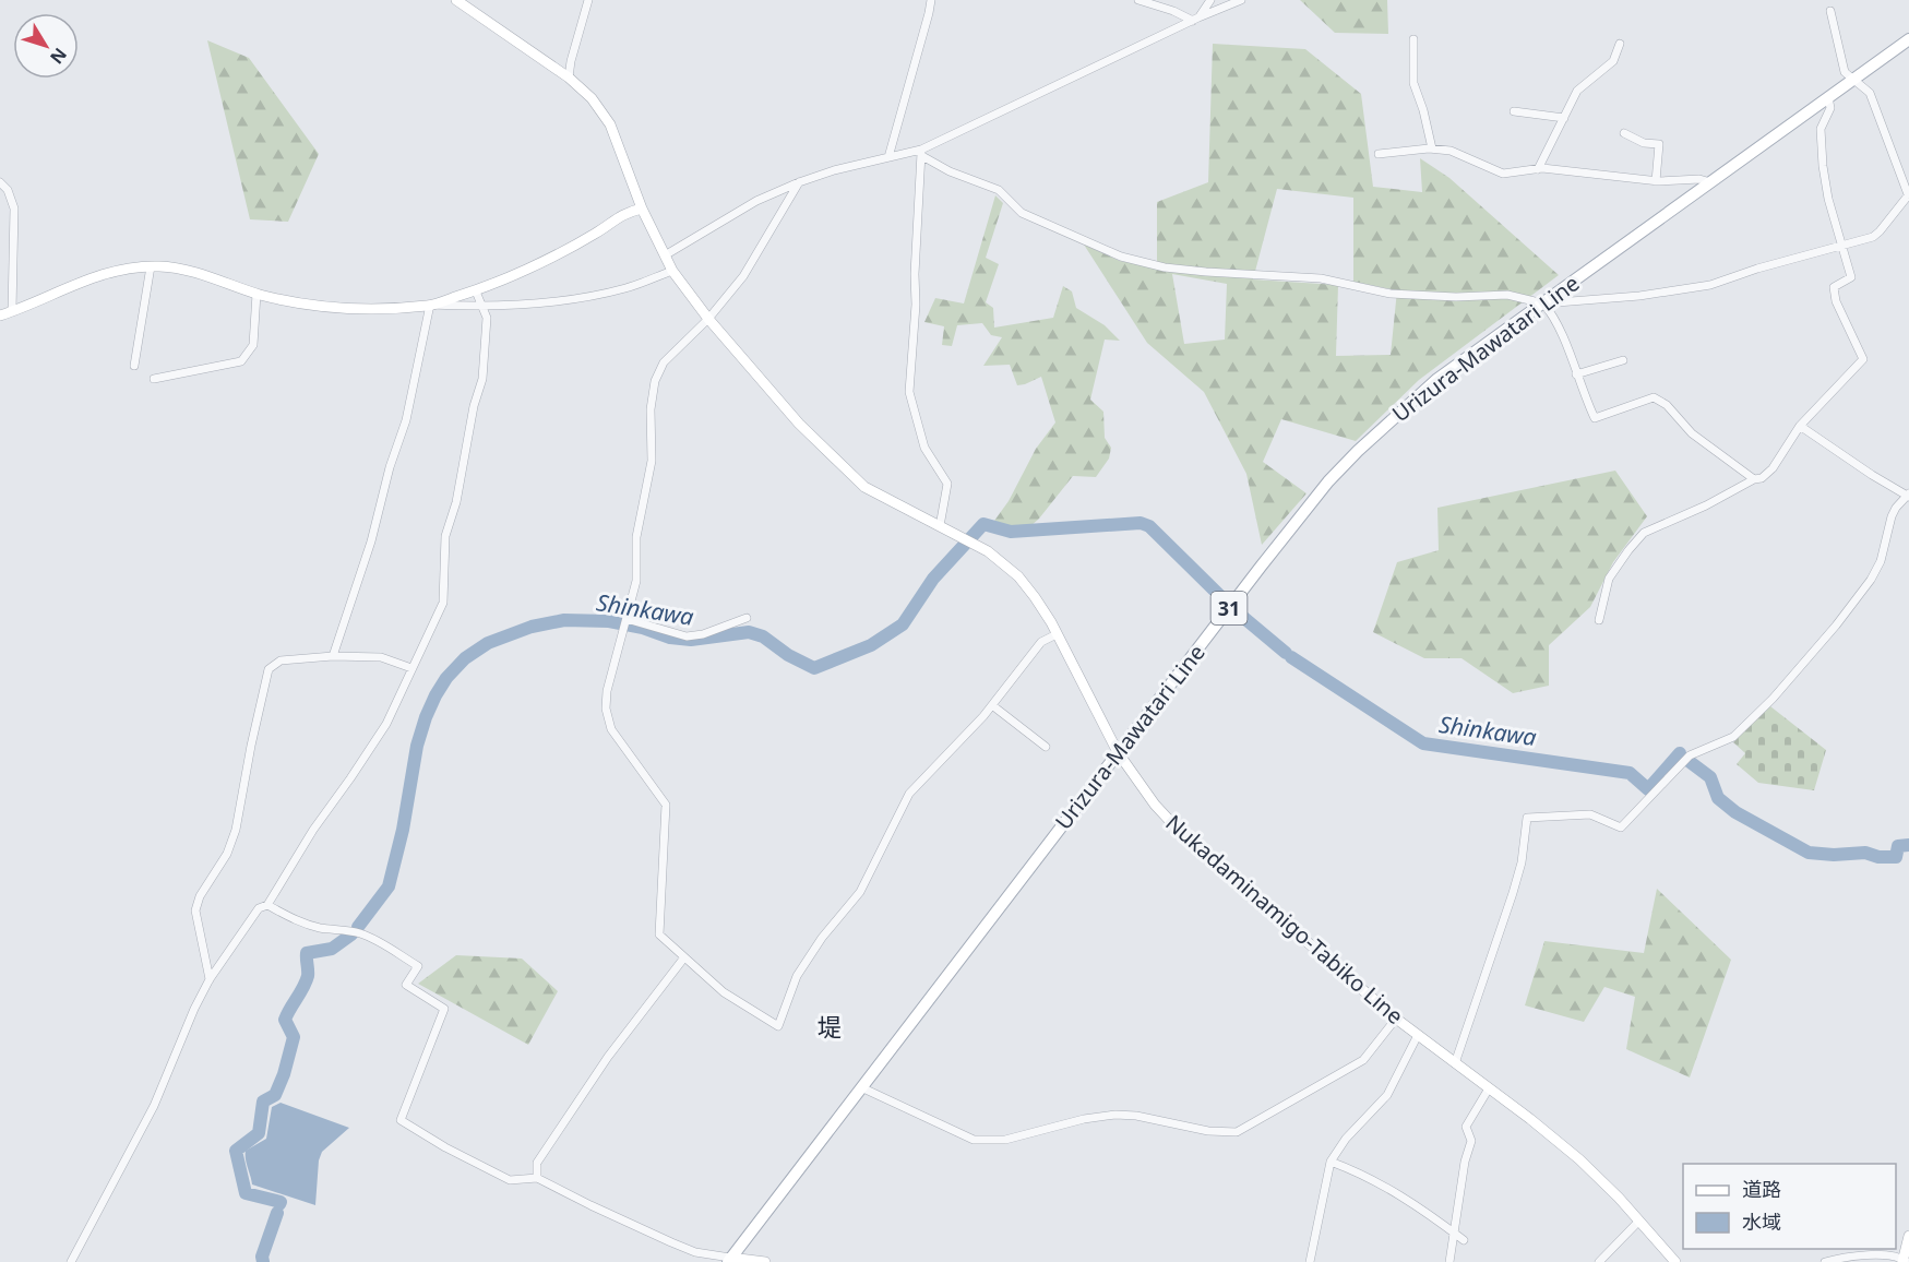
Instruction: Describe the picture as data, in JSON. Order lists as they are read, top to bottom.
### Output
{
  "streets": {
    "main road": ["Urizura-Mawatari Line", "31", "Nukadaminamigo-Tabiko Line"]
  },
  "crossings": [
    ["Urizura-Mawatari Line", "Nukadaminamigo-Tabiko Line"]
  ],
  "districts": ["堤"],
  "water": ["Shinkawa"],
  "legend": ["道路", "水域"],
  "north": "bottom right"
}
